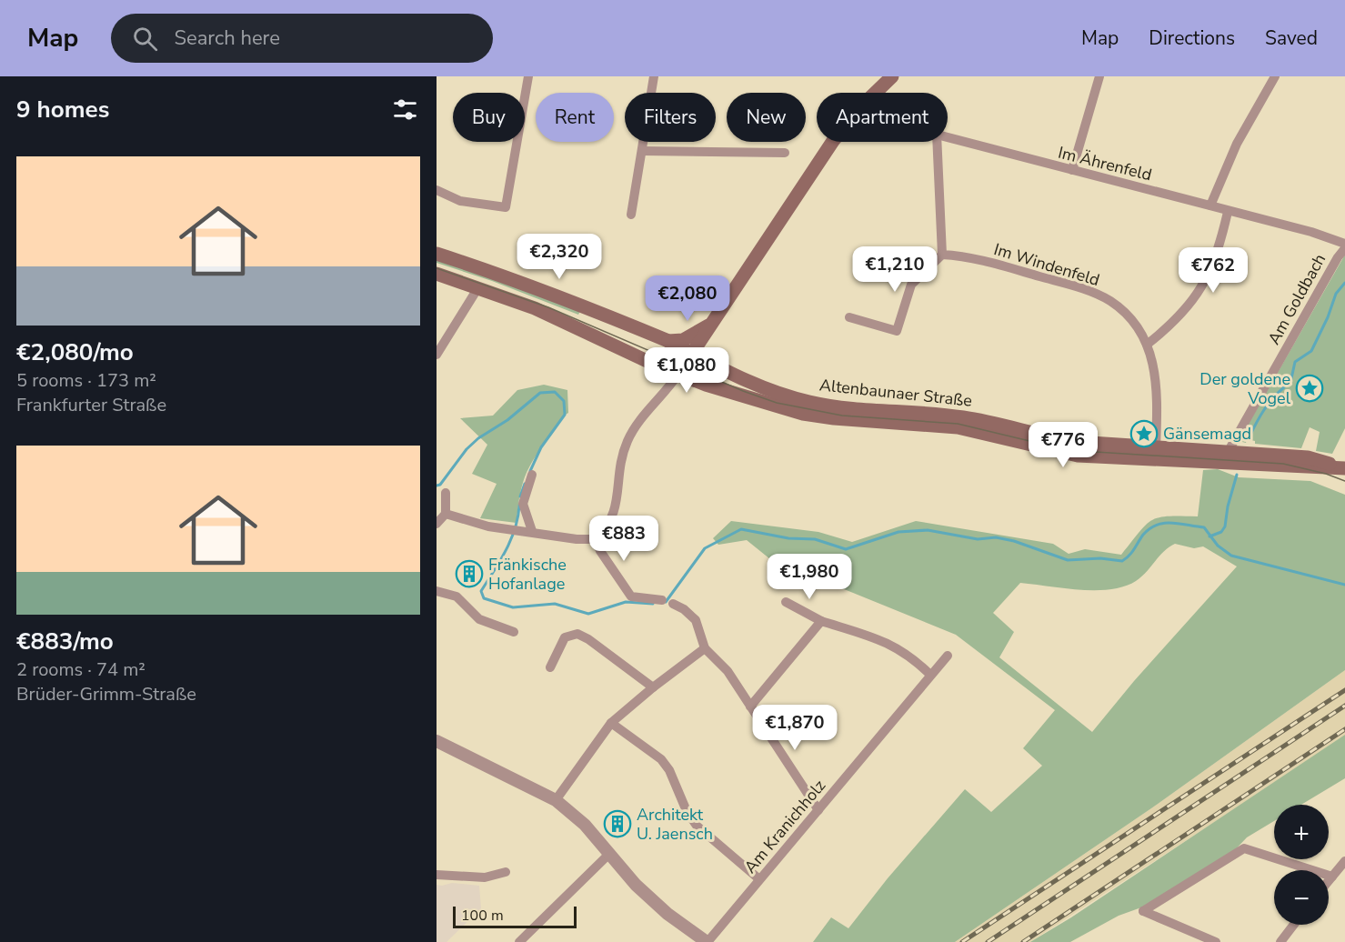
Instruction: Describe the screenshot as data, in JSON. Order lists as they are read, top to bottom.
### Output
{
  "streets": {
    "main road": ["Altenbaunaer Straße"],
    "street": [
      "Im Ährenfeld",
      "Im Windenfeld",
      "Am Goldbach",
      "Am Kranichholz"
    ]
  },
  "crossings": [
    ["Im Windenfeld", "Altenbaunaer Straße"],
    ["Am Goldbach", "Altenbaunaer Straße"]
  ],
  "places": {
    "place": ["Der goldene Vogel", "Gänsemagd"],
    "building": ["Fränkische Hofanlage", "Architekt U. Jaensch"]
  },
  "scale_bar": "100 m",
  "page": {
    "header": "Map",
    "search": "Search here",
    "nav": ["Map", "Directions", "Saved"],
    "heading": "9 homes",
    "chip": [
      "Buy",
      "Rent",
      "Filters",
      "New",
      "Apartment"
    ],
    "list": [
      {
        "name": "€2,080/mo",
        "note": "5 rooms · 173 m² · Frankfurter Straße"
      },
      {
        "name": "€883/mo",
        "note": "2 rooms · 74 m² · Brüder-Grimm-Straße"
      }
    ],
    "price": [
      "€2,320",
      "€1,210",
      "€762",
      "€2,080",
      "€1,080",
      "€776",
      "€883",
      "€1,980",
      "€1,870"
    ],
    "map_buttons": ["+", "−"],
    "scale": "100 m"
  }
}
